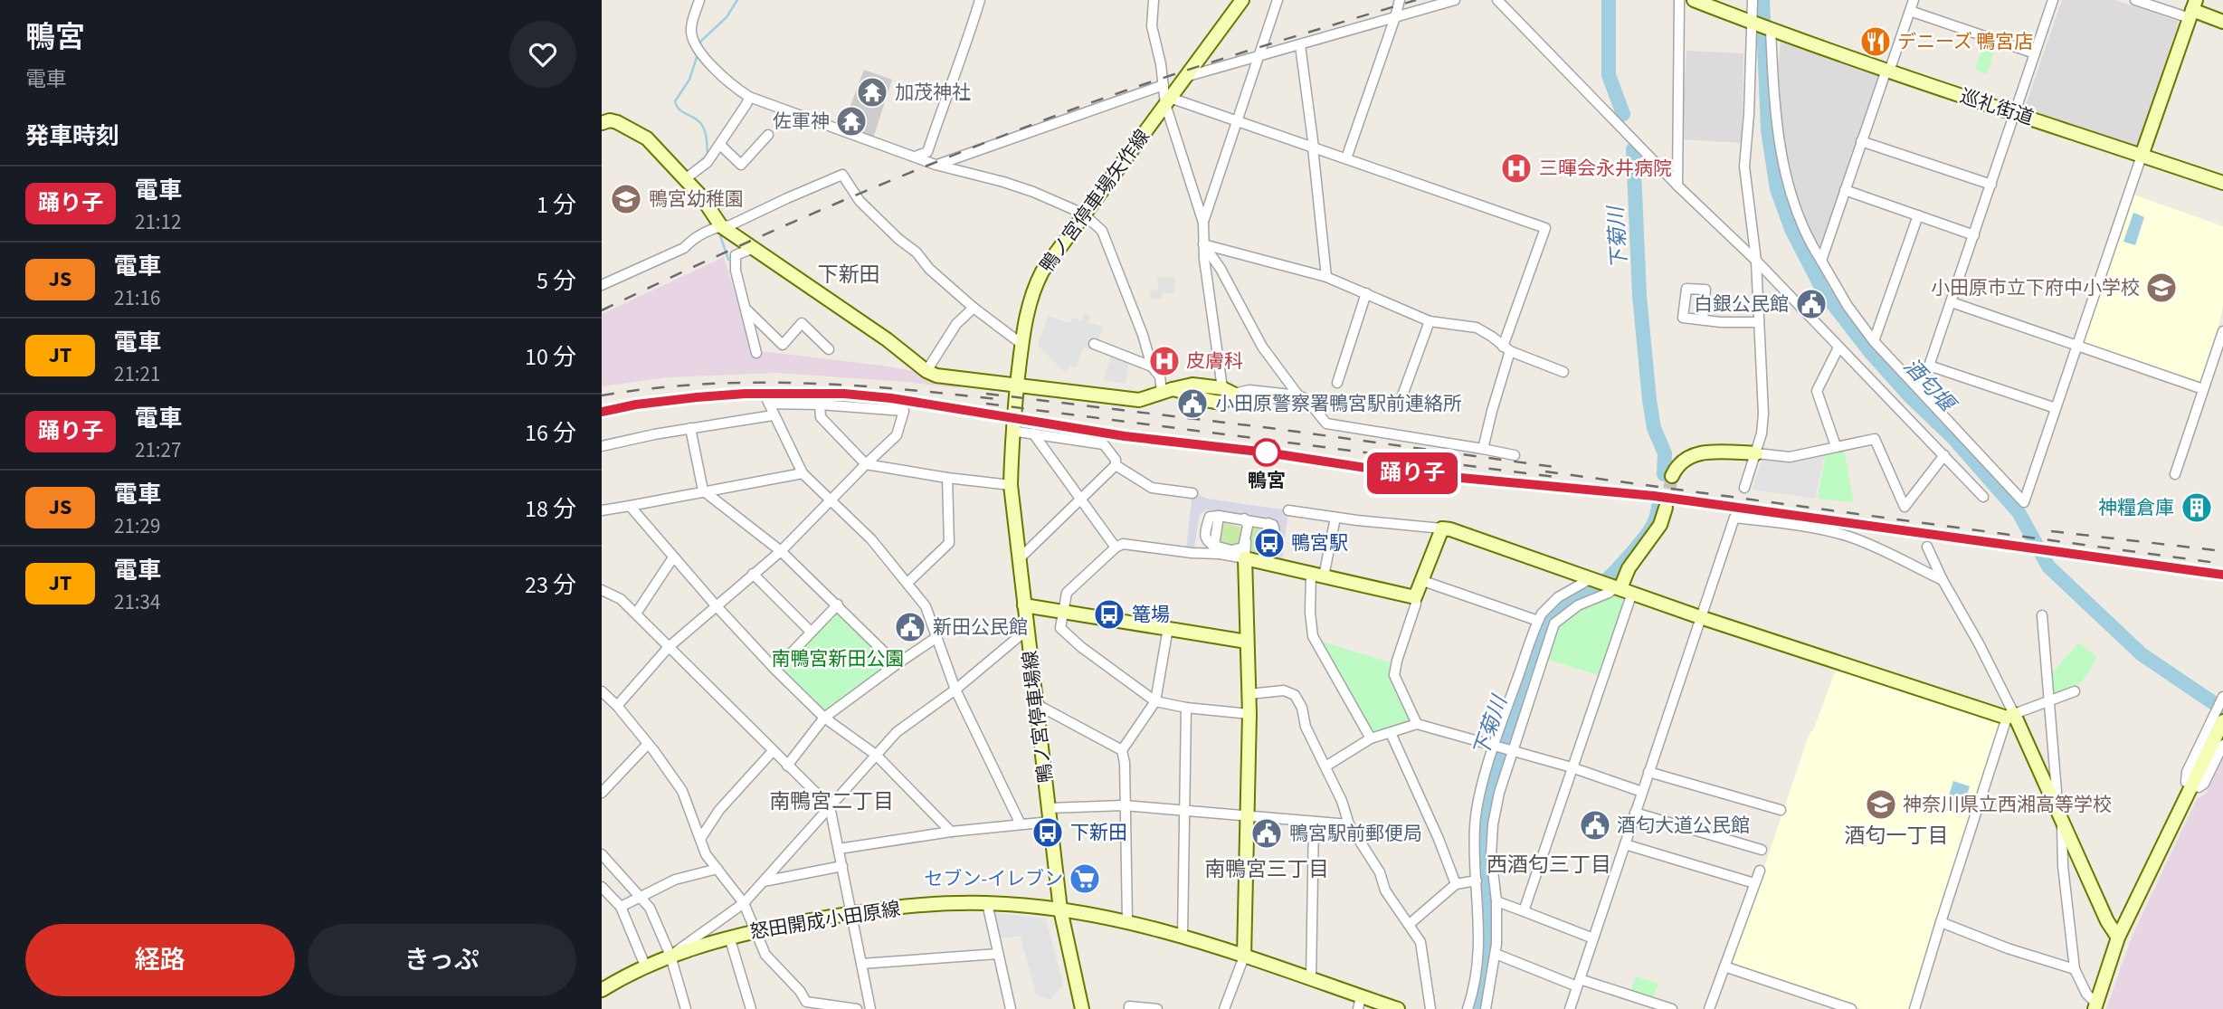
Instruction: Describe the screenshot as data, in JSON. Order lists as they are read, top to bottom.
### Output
{
  "streets": {
    "street": [
      "巡礼街道",
      "鴨ノ宮停車場矢作線",
      "鴨ノ宮停車場線",
      "怒田開成小田原線"
    ]
  },
  "crossings": [
    ["鴨ノ宮停車場矢作線", "鴨ノ宮停車場線"],
    ["鴨ノ宮停車場線", "怒田開成小田原線"]
  ],
  "districts": [
    "下新田",
    "南鴨宮二丁目",
    "酒匂一丁目",
    "西酒匂三丁目",
    "南鴨宮三丁目"
  ],
  "water": ["下菊川", "酒匂堰"],
  "parks": ["南鴨宮新田公園"],
  "places": {
    "restaurant": ["デニーズ 鴨宮店"],
    "temple": ["加茂神社", "佐軍神"],
    "hospital": ["三暉会永井病院", "皮膚科"],
    "school or university": ["鴨宮幼稚園", "小田原市立下府中小学校", "神奈川県立西湘高等学校"],
    "public building": [
      "白銀公民館",
      "小田原警察署鴨宮駅前連絡所",
      "新田公民館",
      "酒匂大道公民館",
      "鴨宮駅前郵便局"
    ],
    "other": ["鴨宮"],
    "building": ["神糧倉庫"],
    "bus stop": ["鴨宮駅", "篭場", "下新田"],
    "supermarket": ["セブン-イレブン"]
  },
  "page": {
    "heading": [
      ["鴨宮", "電車"],
      "発車時刻"
    ],
    "on_map": "踊り子",
    "list": [
      {
        "mark": "踊り子",
        "name": "電車",
        "note": "21:12",
        "value": "1 分"
      },
      {
        "mark": "JS",
        "name": "電車",
        "note": "21:16",
        "value": "5 分"
      },
      {
        "mark": "JT",
        "name": "電車",
        "note": "21:21",
        "value": "10 分"
      },
      {
        "mark": "踊り子",
        "name": "電車",
        "note": "21:27",
        "value": "16 分"
      },
      {
        "mark": "JS",
        "name": "電車",
        "note": "21:29",
        "value": "18 分"
      },
      {
        "mark": "JT",
        "name": "電車",
        "note": "21:34",
        "value": "23 分"
      }
    ],
    "buttons": ["経路", "きっぷ"]
  }
}
